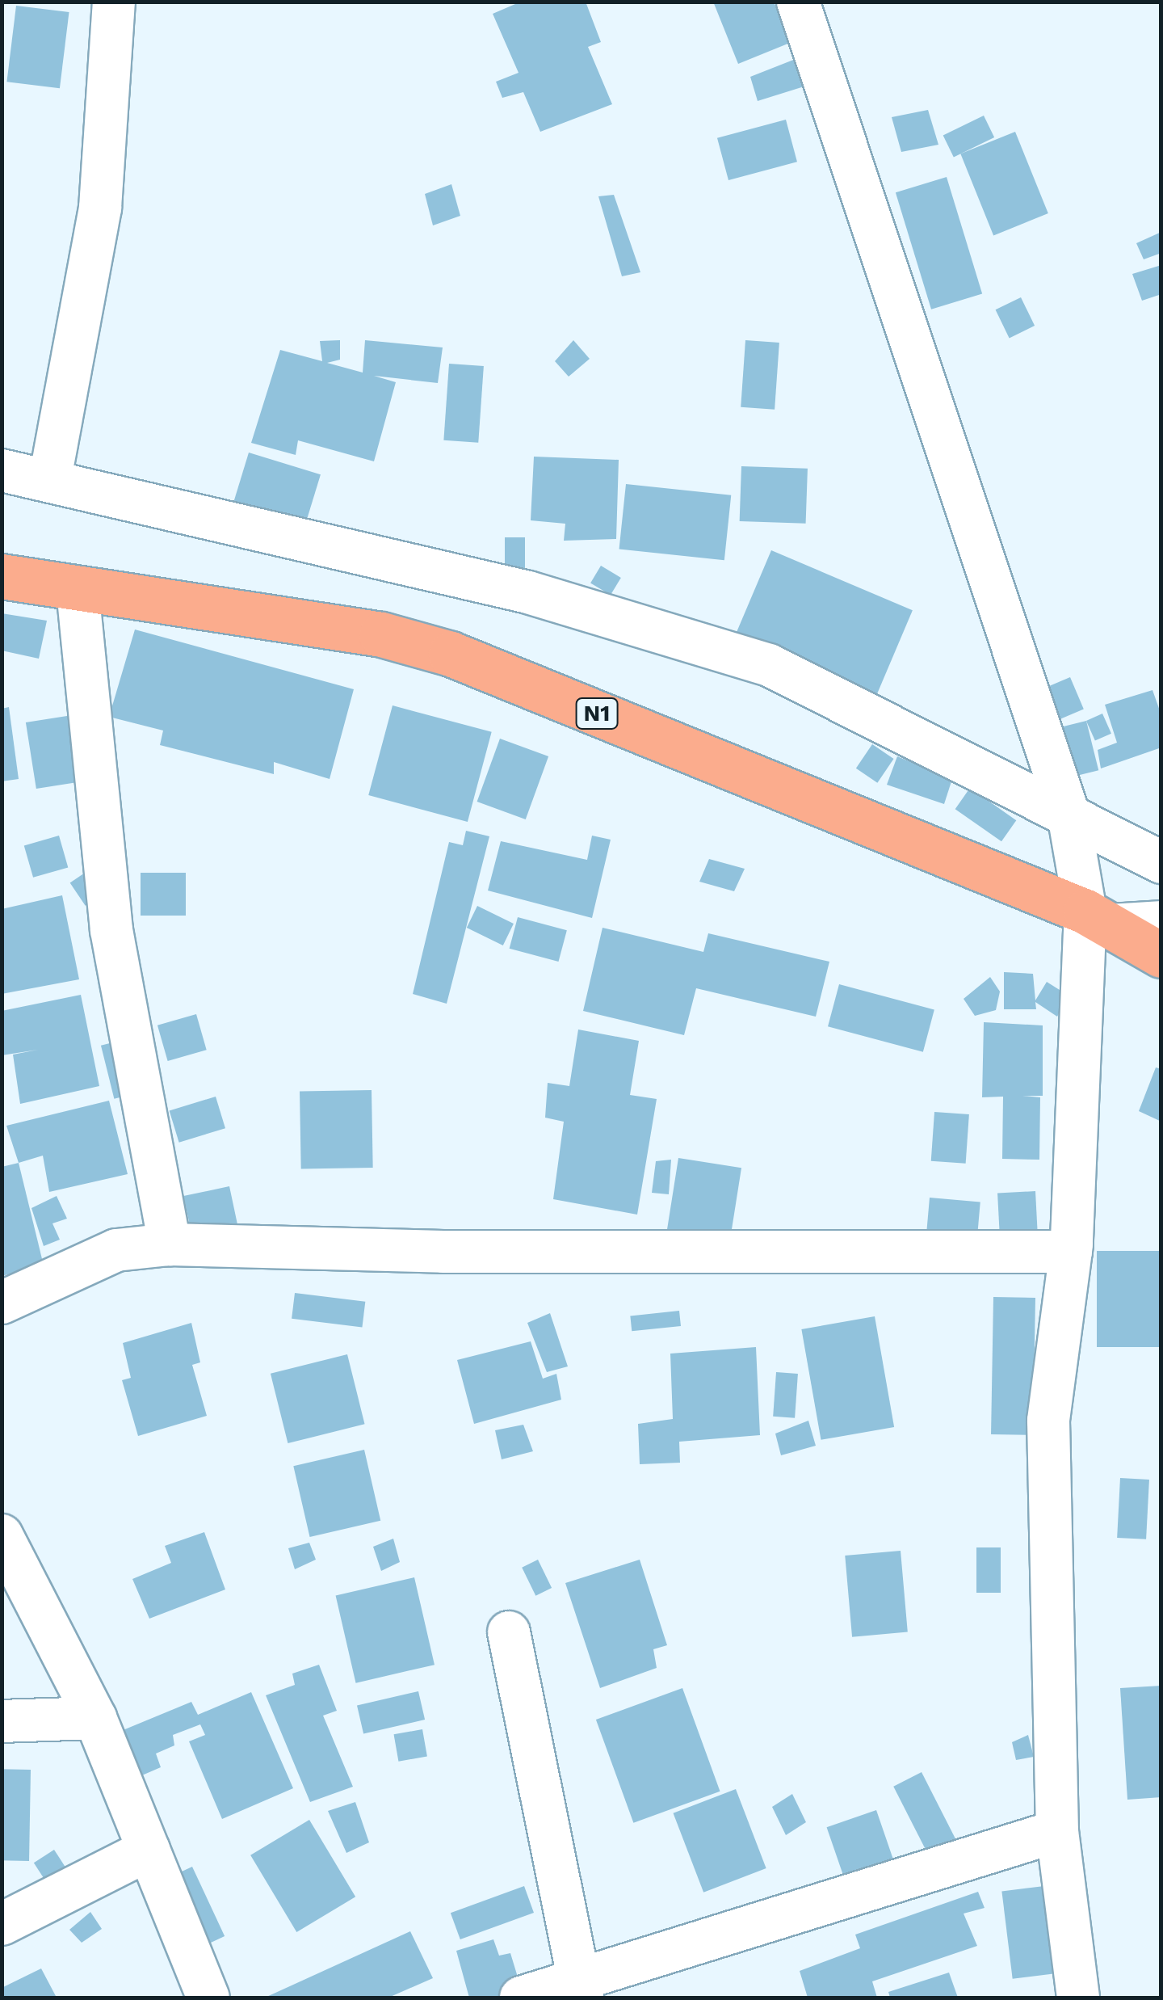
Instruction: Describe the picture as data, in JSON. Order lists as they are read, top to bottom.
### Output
{
  "streets": {
    "highway": ["N1"]
  }
}
